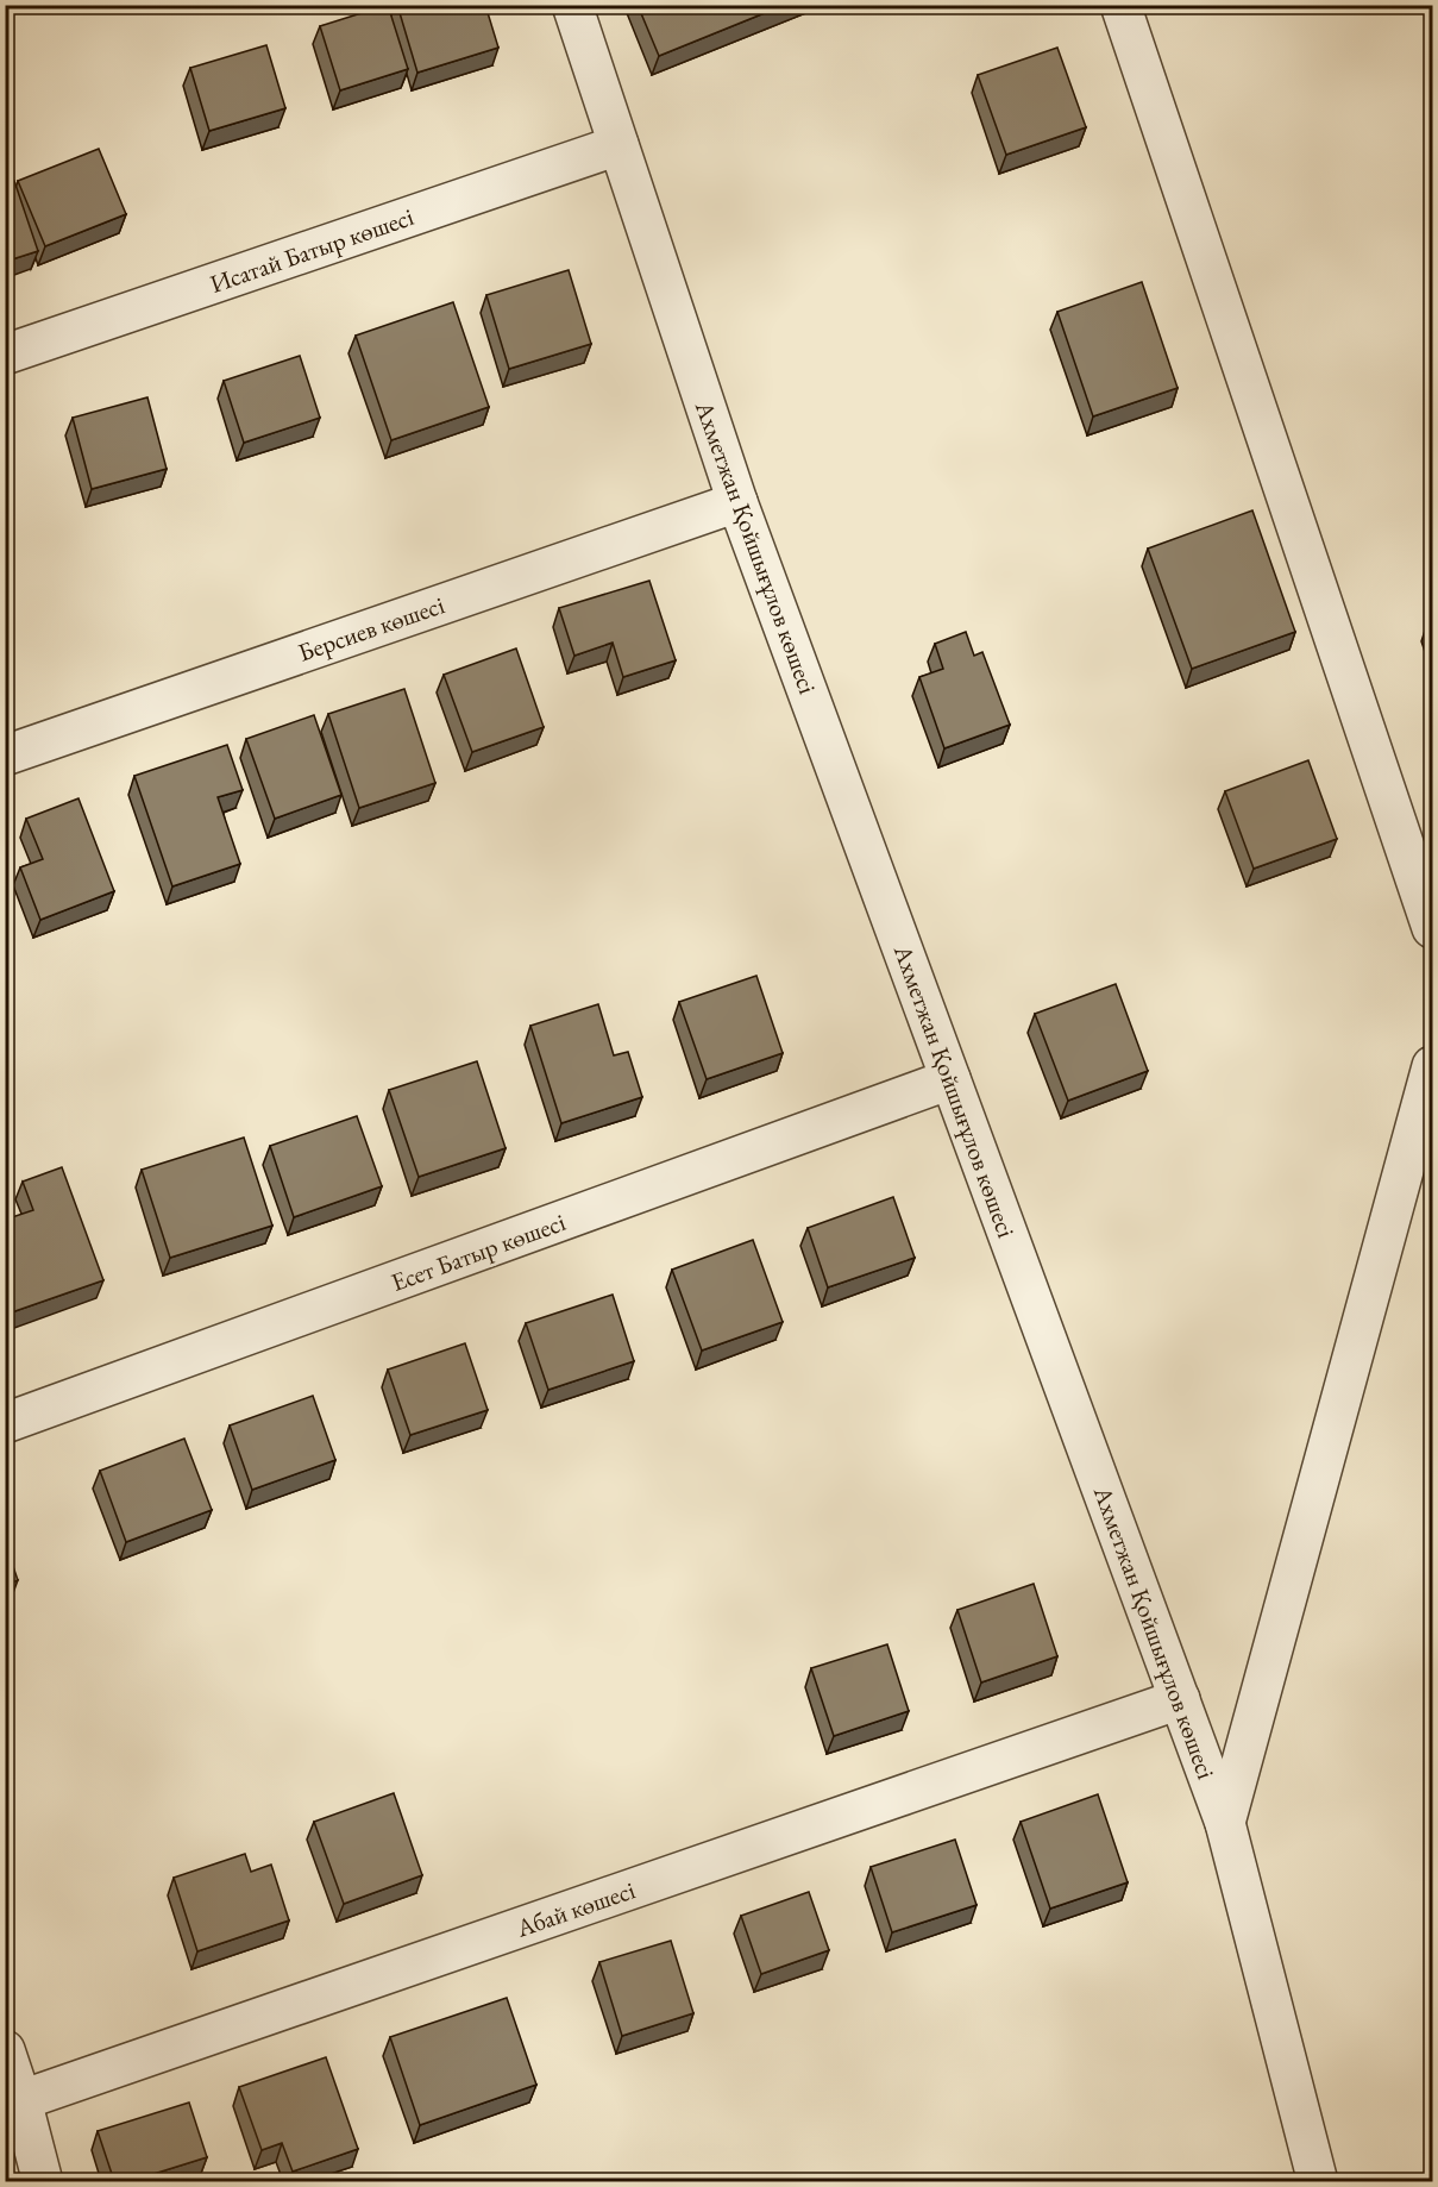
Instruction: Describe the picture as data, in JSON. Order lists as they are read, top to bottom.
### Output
{
  "streets": {
    "street": [
      "Исатай Батыр көшесі",
      "Ахметжан Қойшығұлов көшесі",
      "Берсиев көшесі",
      "Есет Батыр көшесі",
      "Абай көшесі"
    ]
  },
  "crossings": [
    ["Исатай Батыр көшесі", "Ахметжан Қойшығұлов көшесі"],
    ["Ахметжан Қойшығұлов көшесі", "Берсиев көшесі"],
    ["Ахметжан Қойшығұлов көшесі", "Есет Батыр көшесі"],
    ["Ахметжан Қойшығұлов көшесі", "Абай көшесі"]
  ]
}
